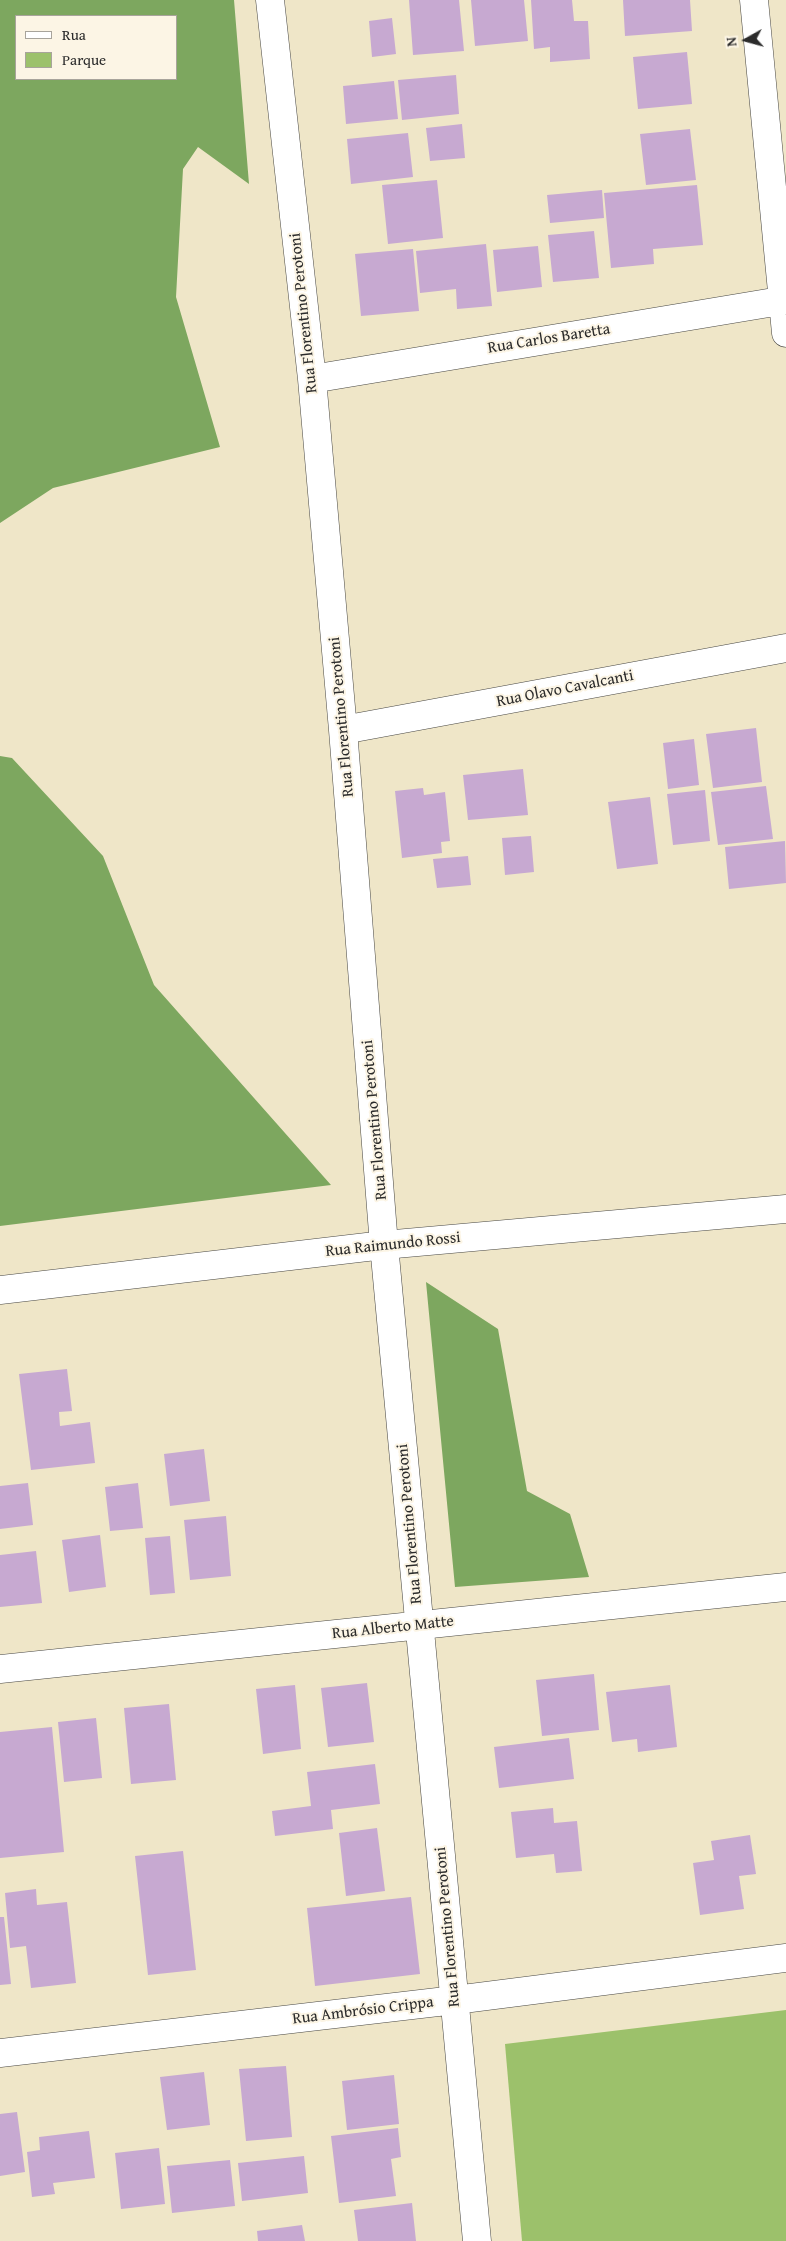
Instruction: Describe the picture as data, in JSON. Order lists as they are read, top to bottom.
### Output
{
  "streets": {
    "street": [
      "Rua Florentino Perotoni",
      "Rua Carlos Baretta",
      "Rua Olavo Cavalcanti",
      "Rua Raimundo Rossi",
      "Rua Alberto Matte",
      "Rua Ambrósio Crippa"
    ]
  },
  "crossings": [
    ["Rua Florentino Perotoni", "Rua Carlos Baretta"],
    ["Rua Florentino Perotoni", "Rua Olavo Cavalcanti"],
    ["Rua Florentino Perotoni", "Rua Raimundo Rossi"],
    ["Rua Florentino Perotoni", "Rua Alberto Matte"],
    ["Rua Florentino Perotoni", "Rua Ambrósio Crippa"]
  ],
  "legend": ["Rua", "Parque"],
  "north": "left"
}
